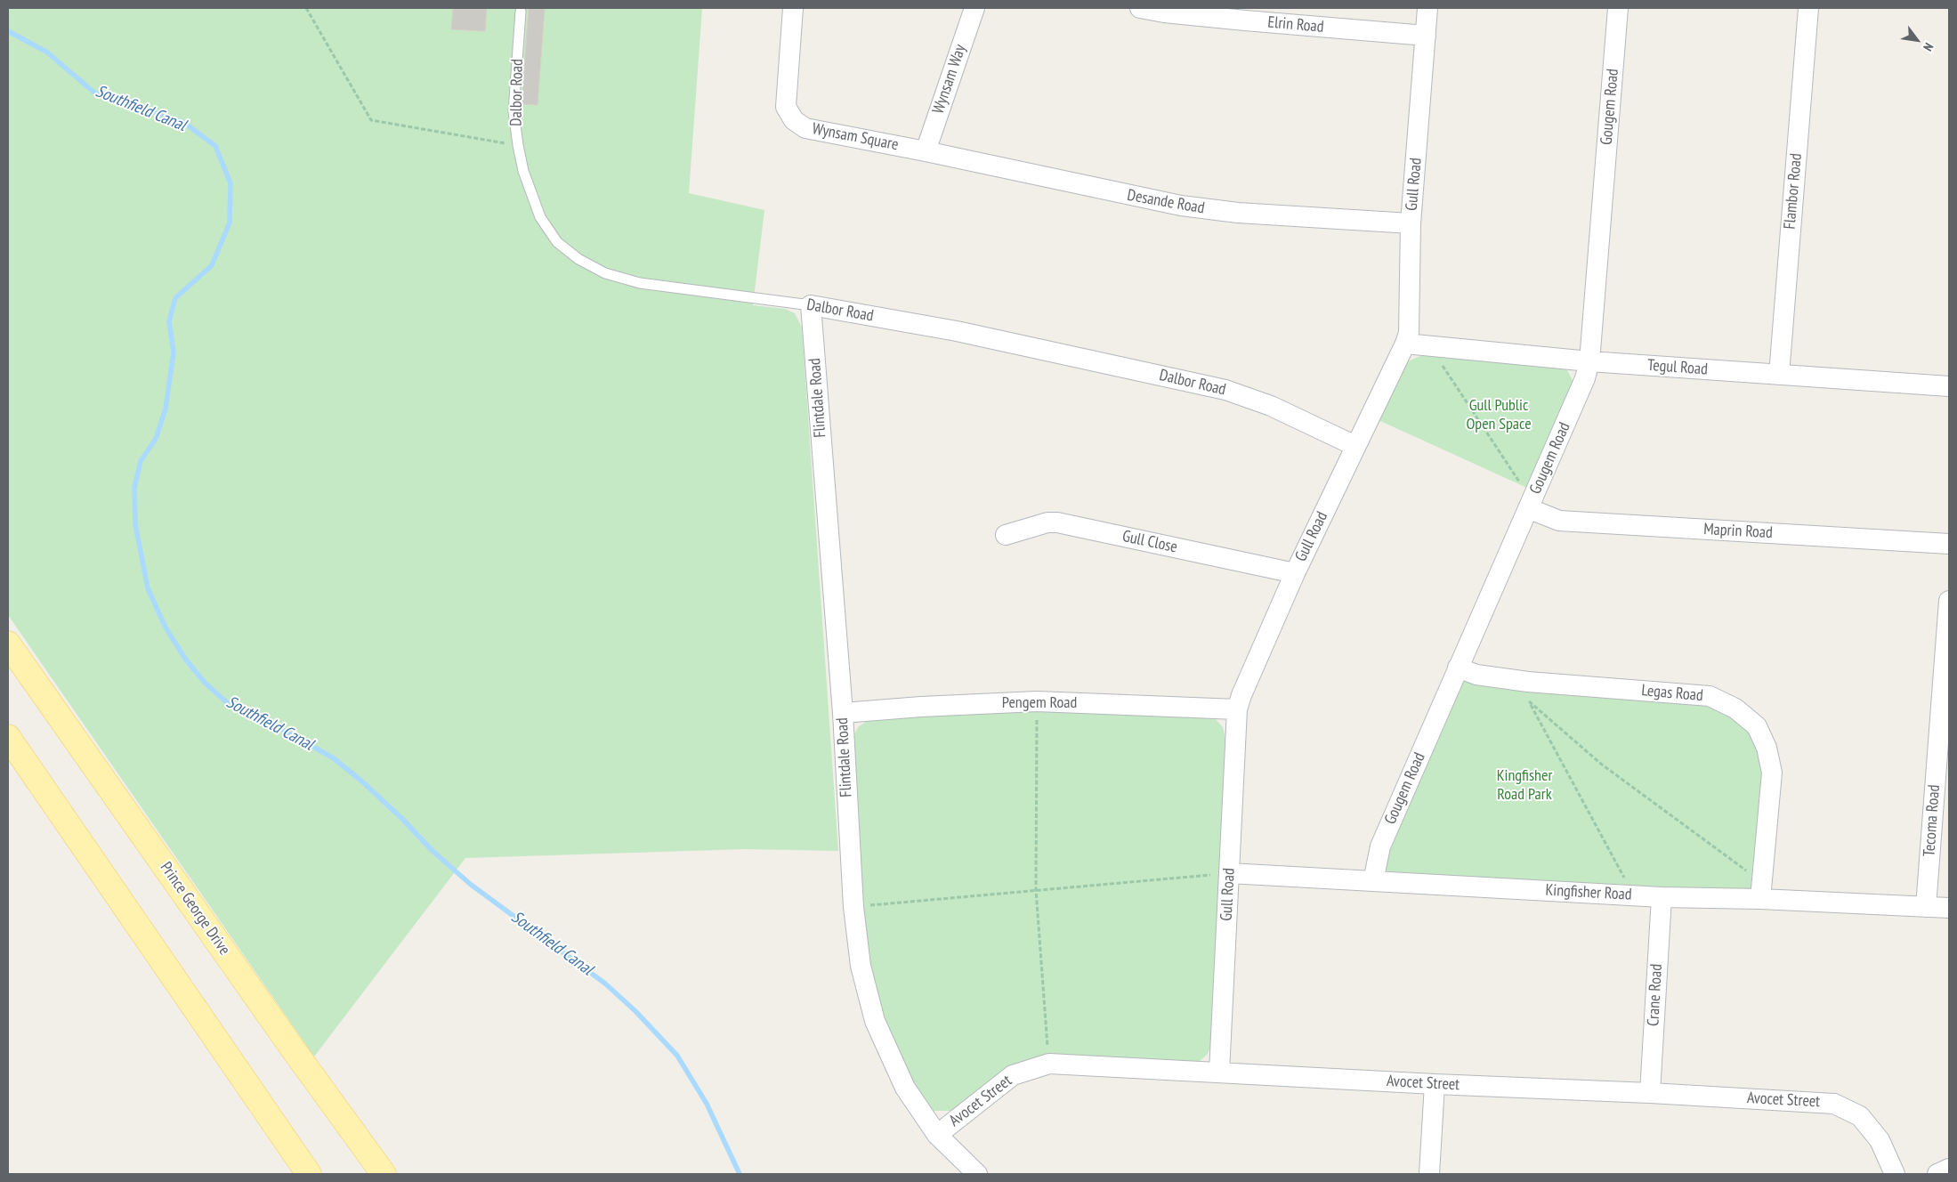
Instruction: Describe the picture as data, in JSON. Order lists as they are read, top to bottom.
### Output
{
  "streets": {
    "main road": ["Prince George Drive"],
    "street": [
      "Elrin Road",
      "Wynsam Way",
      "Dalbor Road",
      "Gougem Road",
      "Wynsam Square",
      "Gull Road",
      "Flambor Road",
      "Desande Road",
      "Tegul Road",
      "Flintdale Road",
      "Maprin Road",
      "Gull Close",
      "Legas Road",
      "Pengem Road",
      "Tecoma Road",
      "Kingfisher Road",
      "Crane Road",
      "Avocet Street"
    ]
  },
  "crossings": [
    ["Elrin Road", "Gull Road"],
    ["Wynsam Way", "Wynsam Square"],
    ["Wynsam Way", "Desande Road"],
    ["Dalbor Road", "Gull Road"],
    ["Dalbor Road", "Flintdale Road"],
    ["Gougem Road", "Tegul Road"],
    ["Gougem Road", "Maprin Road"],
    ["Gougem Road", "Legas Road"],
    ["Gougem Road", "Kingfisher Road"],
    ["Wynsam Square", "Desande Road"],
    ["Gull Road", "Desande Road"],
    ["Gull Road", "Tegul Road"],
    ["Gull Road", "Gull Close"],
    ["Gull Road", "Pengem Road"],
    ["Gull Road", "Kingfisher Road"],
    ["Gull Road", "Avocet Street"],
    ["Flambor Road", "Tegul Road"],
    ["Flintdale Road", "Pengem Road"],
    ["Flintdale Road", "Avocet Street"],
    ["Legas Road", "Kingfisher Road"],
    ["Tecoma Road", "Kingfisher Road"],
    ["Kingfisher Road", "Crane Road"],
    ["Crane Road", "Avocet Street"]
  ],
  "water": ["Southfield Canal"],
  "parks": ["Gull Public Open Space", "Kingfisher Road Park"],
  "north": "bottom right"
}
